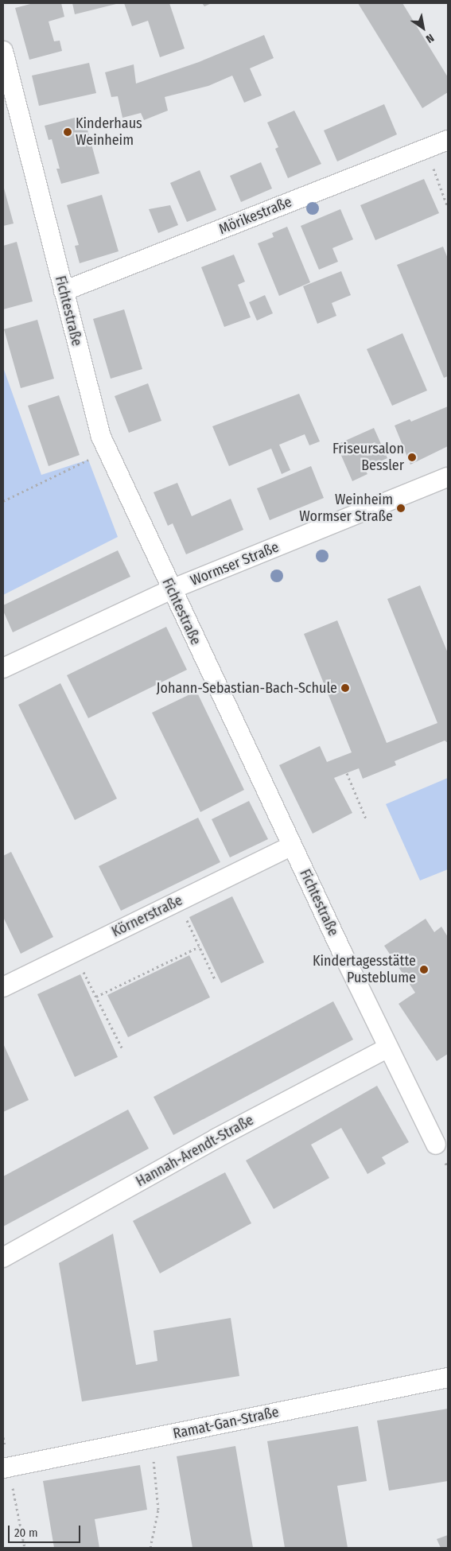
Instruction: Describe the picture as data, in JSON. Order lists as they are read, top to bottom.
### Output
{
  "streets": {
    "street": [
      "Mörikestraße",
      "Fichtestraße",
      "Wormser Straße",
      "Körnerstraße",
      "Hannah-Arendt-Straße",
      "Ramat-Gan-Straße"
    ]
  },
  "crossings": [
    ["Mörikestraße", "Fichtestraße"],
    ["Fichtestraße", "Wormser Straße"],
    ["Fichtestraße", "Körnerstraße"],
    ["Fichtestraße", "Hannah-Arendt-Straße"]
  ],
  "places": [
    "Kinderhaus Weinheim",
    "Friseursalon Bessler",
    "Weinheim Wormser Straße",
    "Johann-Sebastian-Bach-Schule",
    "Kindertagesstätte Pusteblume"
  ],
  "scale_bar": "20 m",
  "north": "bottom right"
}
